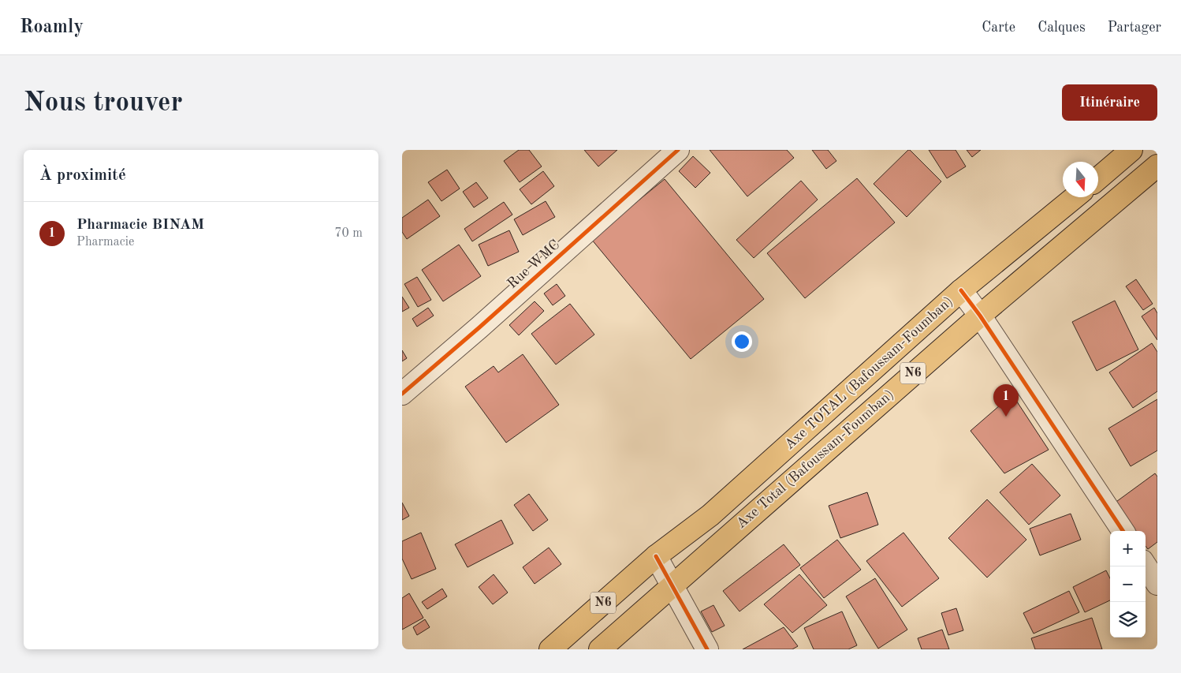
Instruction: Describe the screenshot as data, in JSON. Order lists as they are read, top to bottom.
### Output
{
  "streets": {
    "highway": ["Axe TOTAL (Bafoussam-Foumban)", "N6", "Axe Total (Bafoussam-Foumban)"],
    "street": ["Rue WMC"]
  },
  "crossings": [
    ["Axe TOTAL (Bafoussam-Foumban)", "N6"],
    ["N6", "Axe Total (Bafoussam-Foumban)"]
  ],
  "north": "bottom",
  "page": {
    "header": "Roamly",
    "nav": ["Carte", "Calques", "Partager"],
    "buttons": "Itinéraire",
    "title": "Nous trouver",
    "heading": "À proximité",
    "list": [
      {
        "mark": "1",
        "name": "Pharmacie BINAM",
        "note": "Pharmacie",
        "value": "70 m"
      }
    ],
    "pins": "1",
    "map_buttons": ["+", "−"]
  }
}
